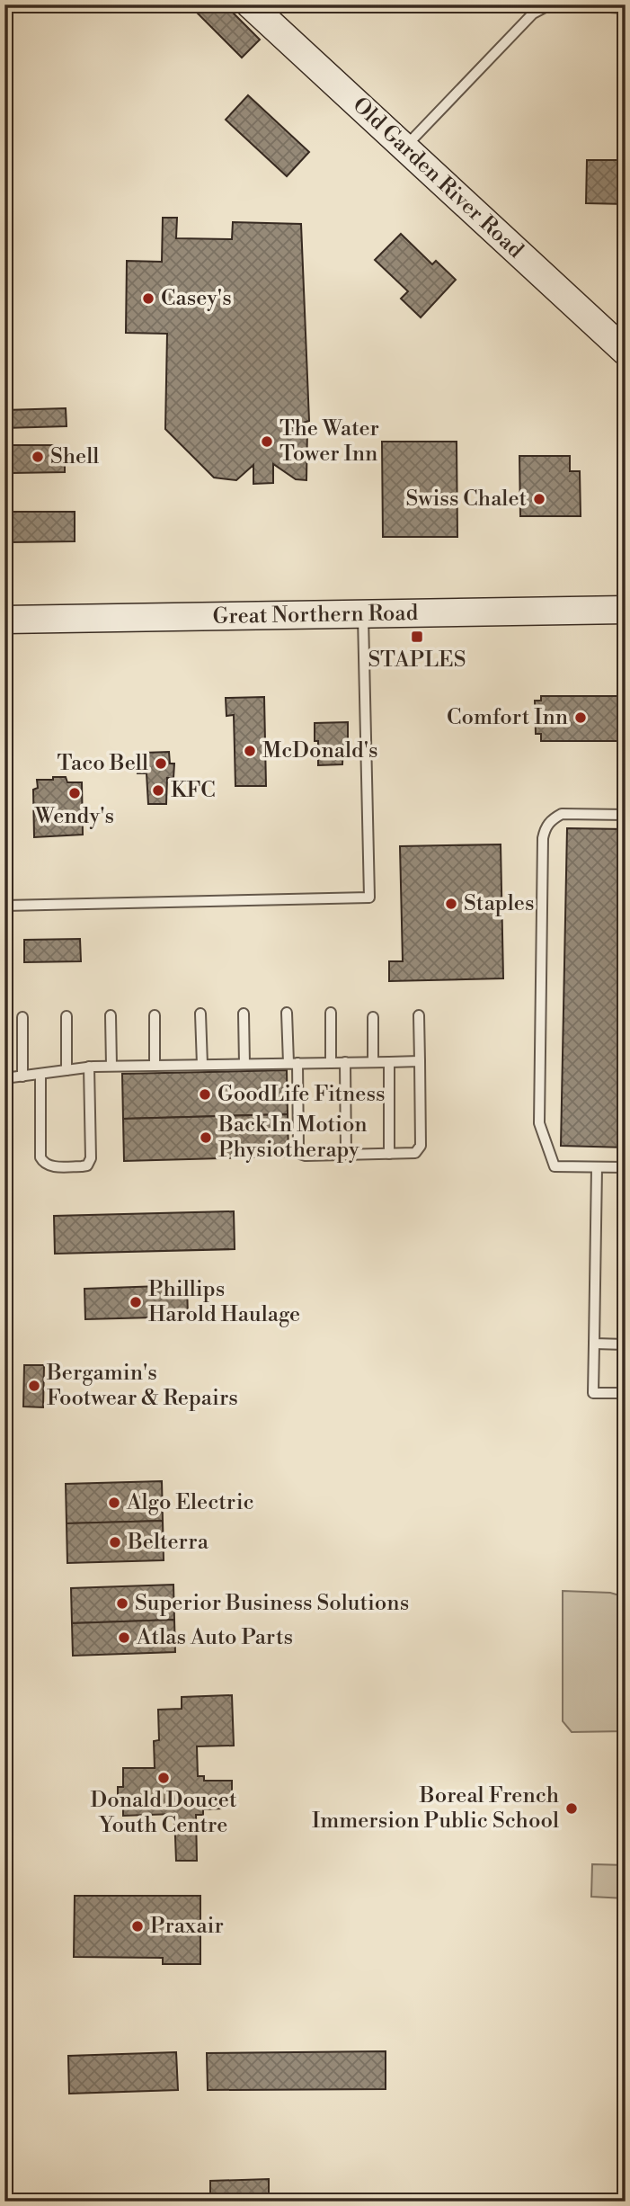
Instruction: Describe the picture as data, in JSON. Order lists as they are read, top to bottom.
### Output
{
  "streets": {
    "main road": ["Old Garden River Road", "Great Northern Road"]
  },
  "places": {
    "other": [
      "Casey's",
      "The Water Tower Inn",
      "Shell",
      "Swiss Chalet",
      "Comfort Inn",
      "McDonald's",
      "Taco Bell",
      "KFC",
      "Wendy's",
      "Staples",
      "GoodLife Fitness",
      "Back In Motion Physiotherapy",
      "Phillips Harold Haulage",
      "Bergamin's Footwear & Repairs",
      "Algo Electric",
      "Belterra",
      "Superior Business Solutions",
      "Atlas Auto Parts",
      "Donald Doucet Youth Centre",
      "Boreal French Immersion Public School",
      "Praxair"
    ],
    "transit": ["STAPLES"]
  }
}
